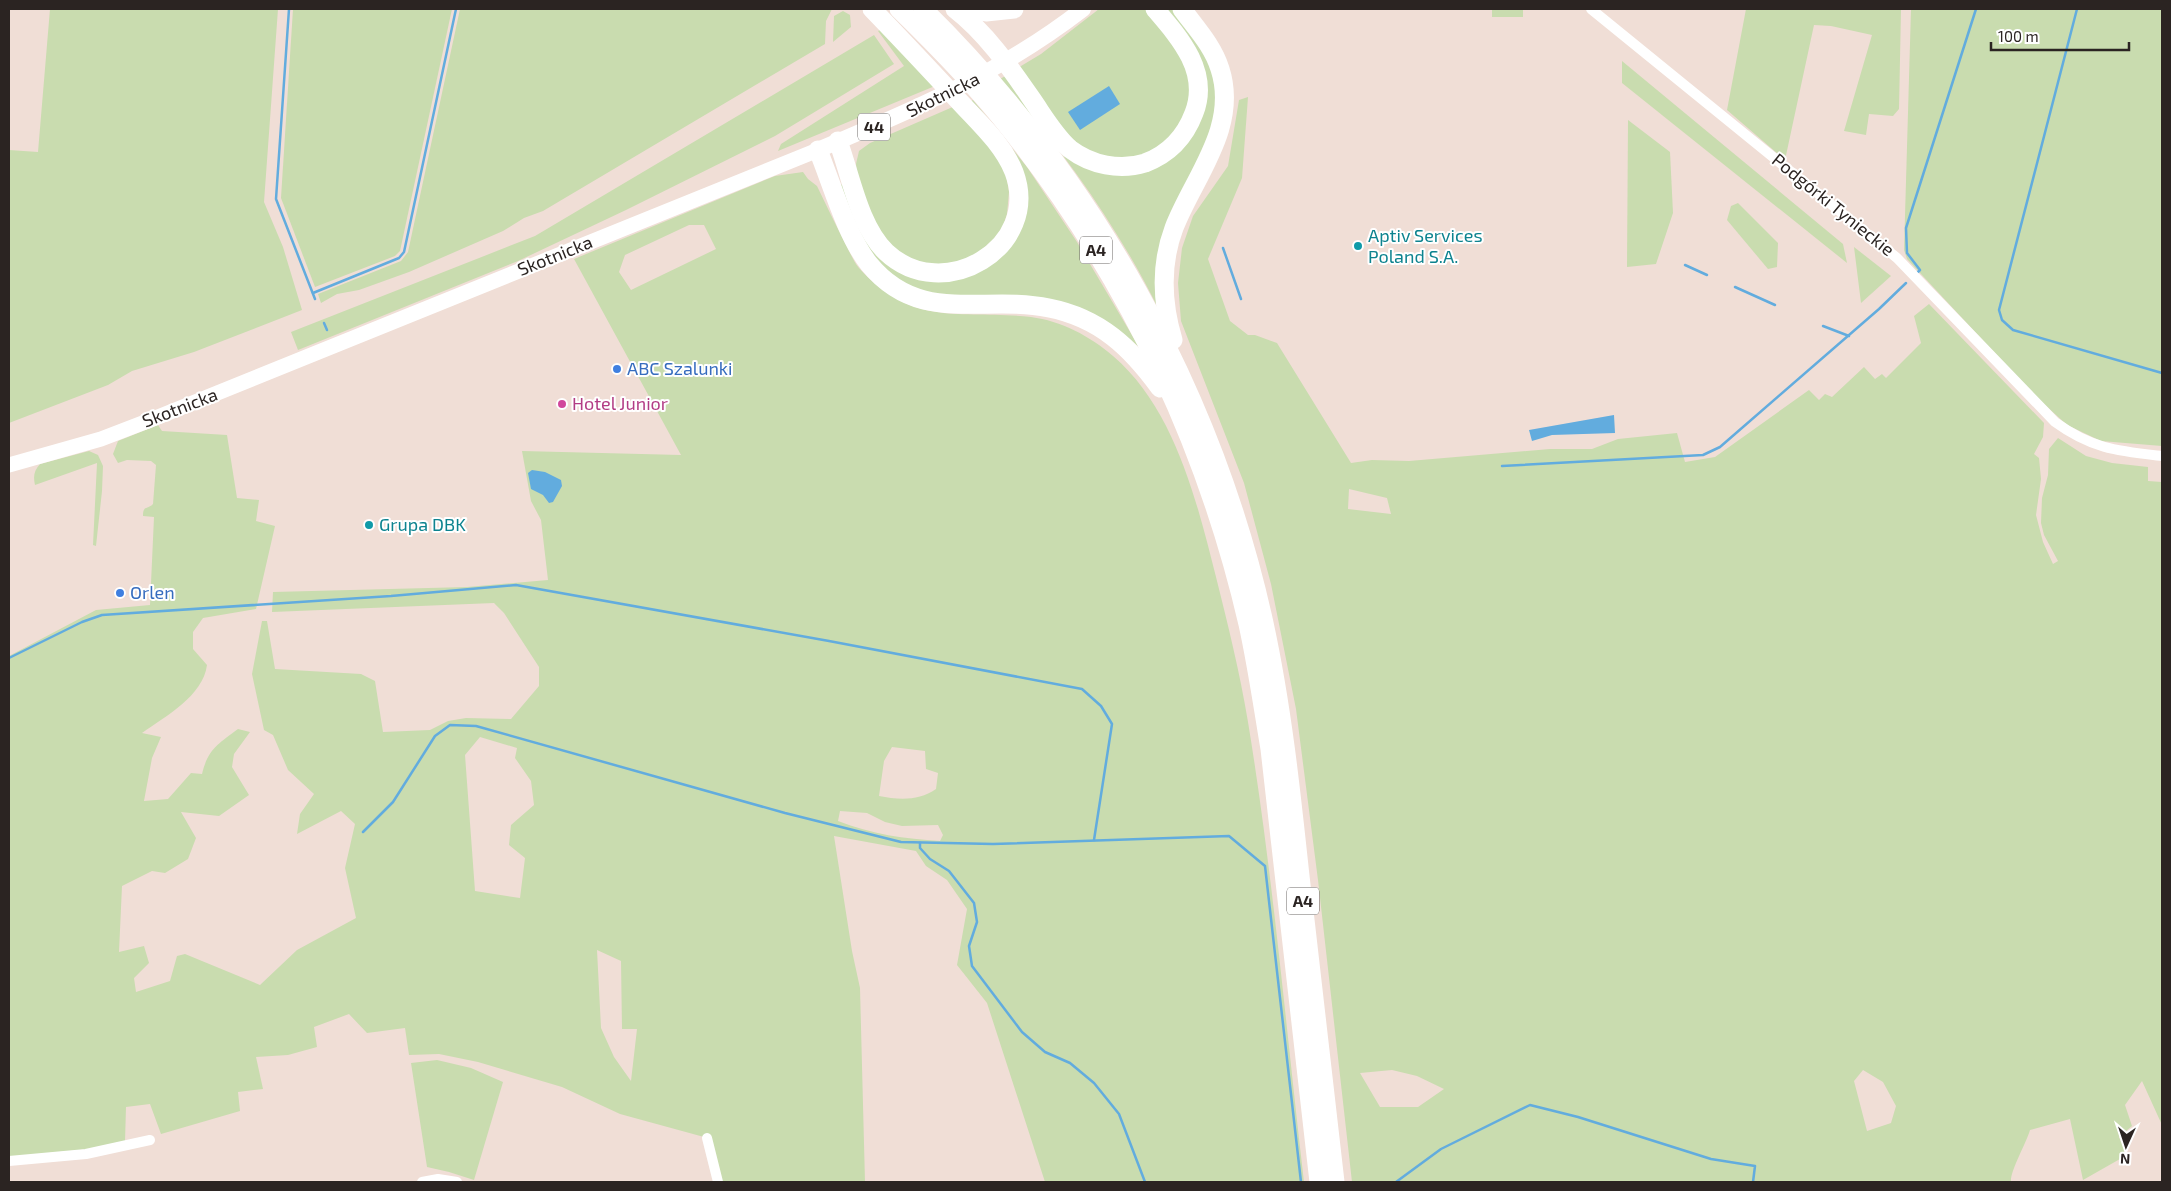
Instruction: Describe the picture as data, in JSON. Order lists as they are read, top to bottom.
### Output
{
  "streets": {
    "highway": ["A4"],
    "main road": ["Skotnicka", "44"],
    "street": ["Podgórki Tynieckie"]
  },
  "places": [
    "Aptiv Services Poland S.A.",
    "ABC Szalunki",
    "Hotel Junior",
    "Grupa DBK",
    "Orlen"
  ],
  "scale_bar": "100 m",
  "north": "bottom"
}
